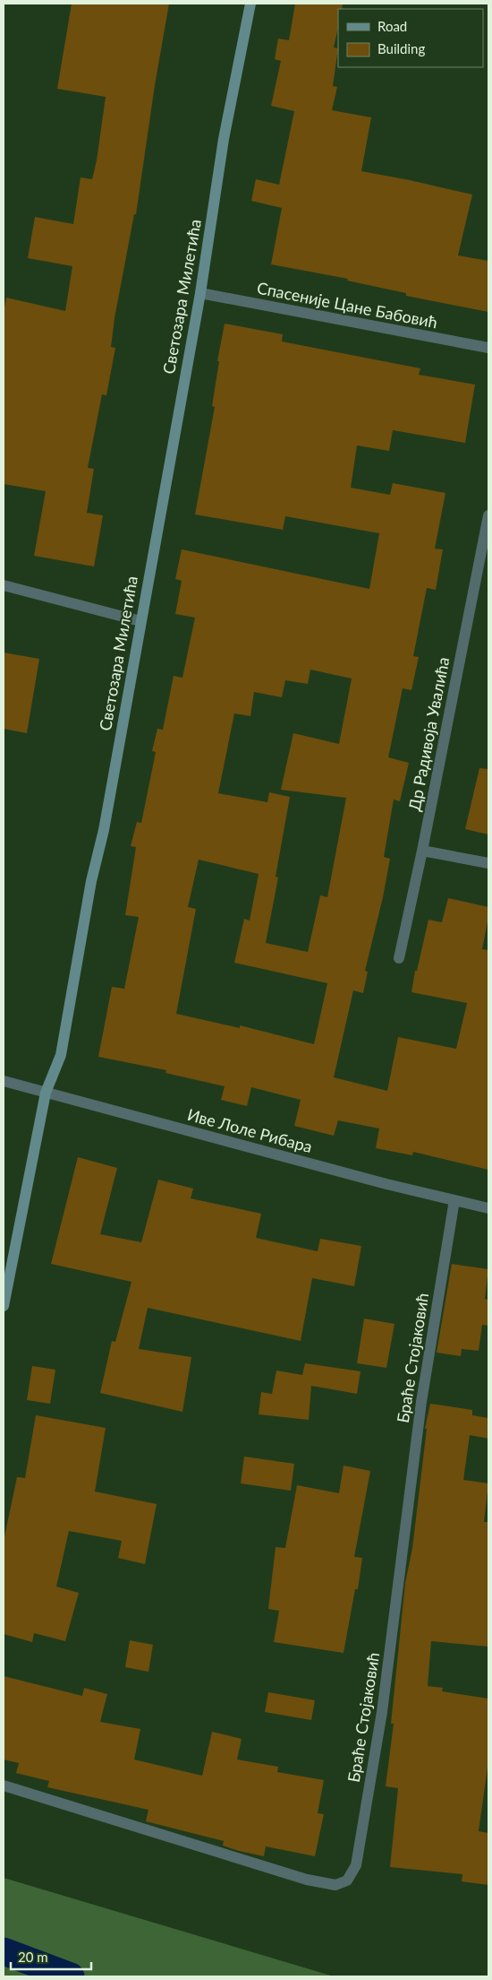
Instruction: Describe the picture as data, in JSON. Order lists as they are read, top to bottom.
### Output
{
  "streets": {
    "main road": ["Светозара Милетића"],
    "street": [
      "Спасеније Цане Бабовић",
      "Др Радивоја Увалића",
      "Иве Лоле Рибара",
      "Браће Стојаковић"
    ]
  },
  "crossings": [
    ["Светозара Милетића", "Спасеније Цане Бабовић"],
    ["Светозара Милетића", "Иве Лоле Рибара"],
    ["Иве Лоле Рибара", "Браће Стојаковић"]
  ],
  "legend": ["Road", "Building"],
  "scale_bar": "20 m"
}
